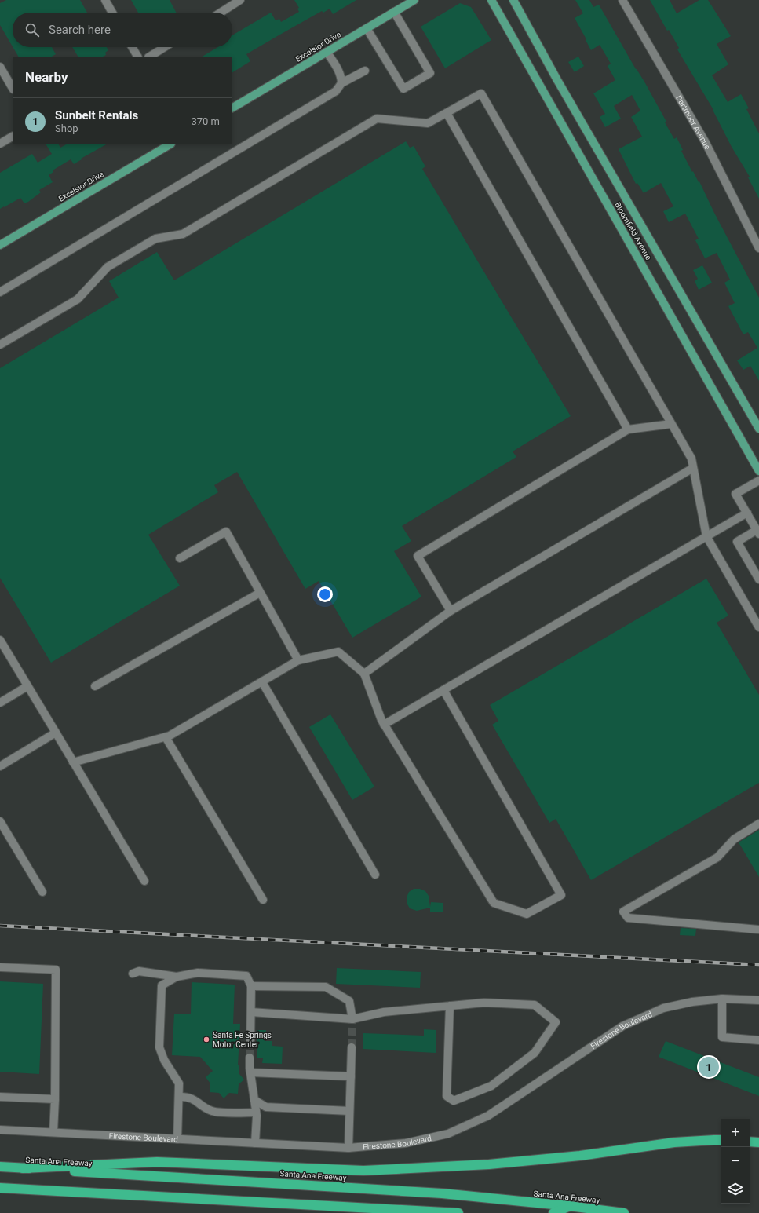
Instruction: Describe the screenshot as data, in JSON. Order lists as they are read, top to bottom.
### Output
{
  "streets": {
    "highway": ["Santa Ana Freeway"],
    "main road": ["Excelsior Drive", "Bloomfield Avenue"],
    "street": ["Dartmoor Avenue", "Firestone Boulevard"]
  },
  "places": ["Santa Fe Springs Motor Center"],
  "page": {
    "search": "Search here",
    "heading": "Nearby",
    "list": [
      {
        "mark": "1",
        "name": "Sunbelt Rentals",
        "note": "Shop",
        "value": "370 m"
      }
    ],
    "pins": "1",
    "map_buttons": ["+", "−"]
  }
}
